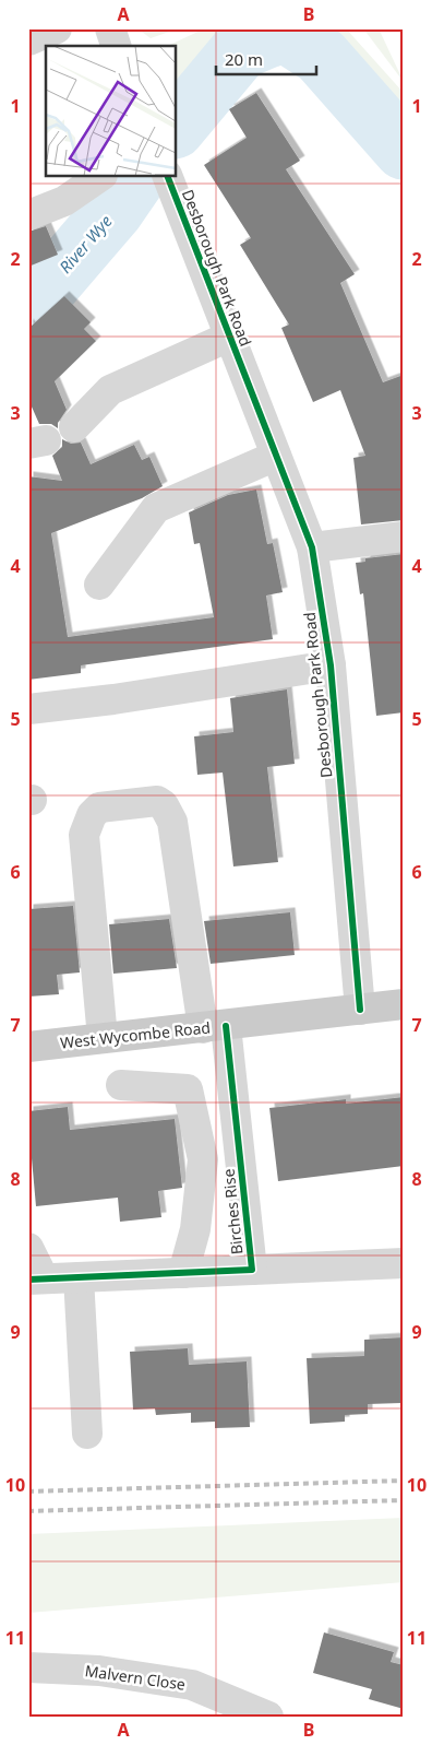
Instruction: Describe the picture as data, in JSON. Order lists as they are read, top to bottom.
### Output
{
  "streets": {
    "main road": ["West Wycombe Road"],
    "street": ["Desborough Park Road", "Birches Rise", "Malvern Close"]
  },
  "crossings": [
    ["Desborough Park Road", "West Wycombe Road"],
    ["West Wycombe Road", "Birches Rise"]
  ],
  "water": ["River Wye"],
  "scale_bar": "20 m",
  "grid": {
    "columns": ["A", "B"],
    "rows": [
      "1",
      "2",
      "3",
      "4",
      "5",
      "6",
      "7",
      "8",
      "9",
      "10",
      "11"
    ]
  }
}
